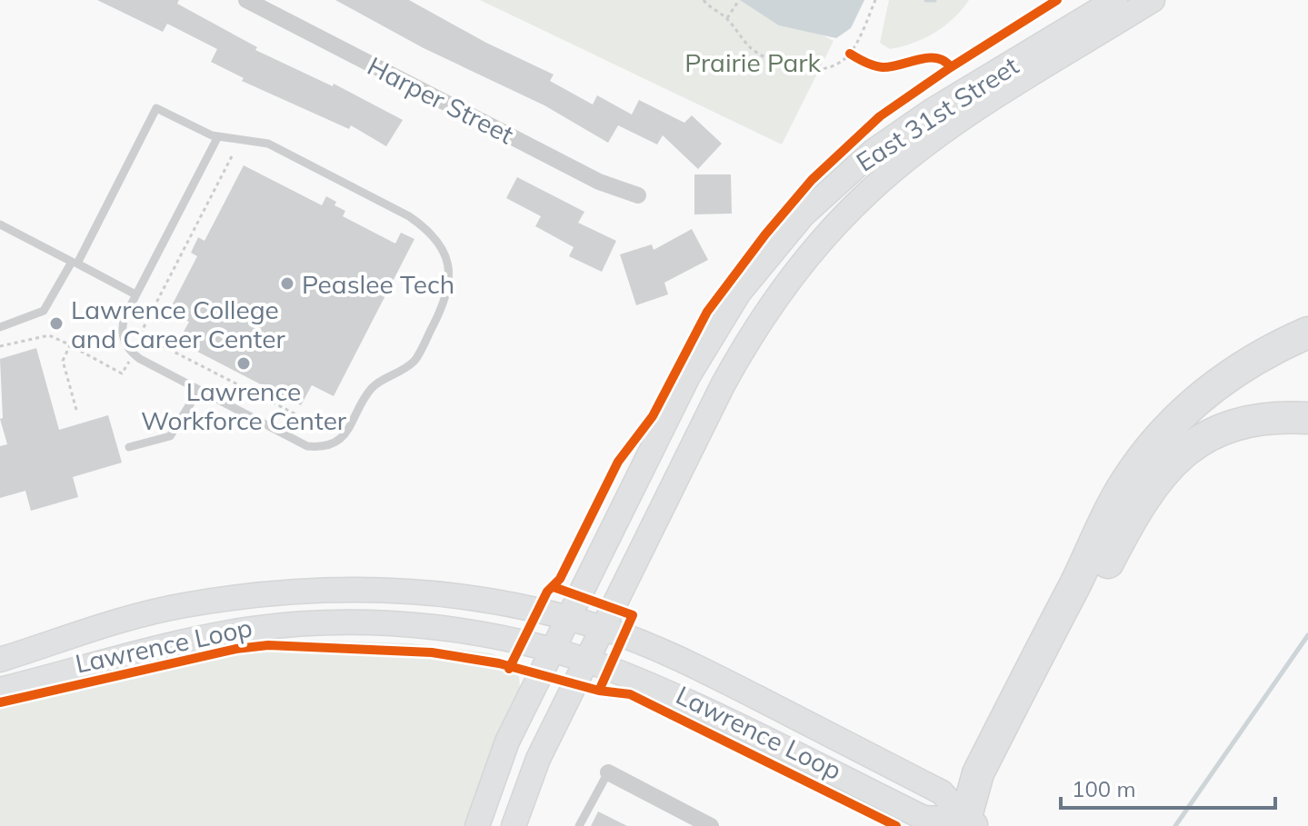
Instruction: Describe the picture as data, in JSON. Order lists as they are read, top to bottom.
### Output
{
  "streets": {
    "main road": ["East 31st Street"],
    "street": ["Harper Street"],
    "cycle path": ["Lawrence Loop"]
  },
  "parks": ["Prairie Park"],
  "places": ["Peaslee Tech", "Lawrence College and Career Center", "Lawrence Workforce Center"],
  "scale_bar": "100 m"
}
